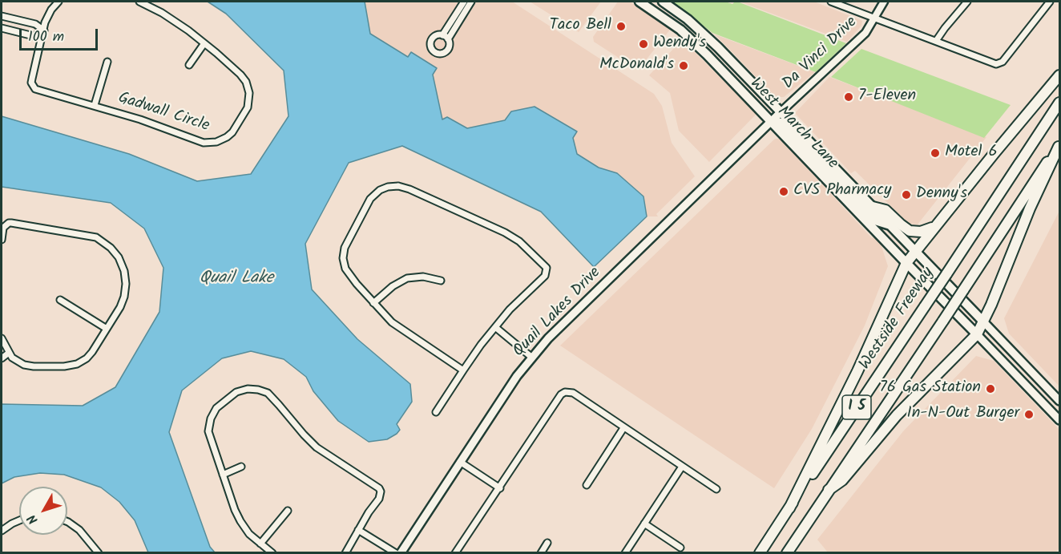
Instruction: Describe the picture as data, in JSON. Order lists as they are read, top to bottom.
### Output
{
  "streets": {
    "highway": ["Westside Freeway", "I 5"],
    "main road": ["Da Vinci Drive", "West March Lane", "Quail Lakes Drive"],
    "street": ["Gadwall Circle"]
  },
  "crossings": [
    ["Da Vinci Drive", "West March Lane"],
    ["Da Vinci Drive", "Quail Lakes Drive"],
    ["West March Lane", "Quail Lakes Drive"]
  ],
  "water": ["Quail Lake"],
  "places": [
    "Taco Bell",
    "Wendy's",
    "McDonald's",
    "7-Eleven",
    "Motel 6",
    "CVS Pharmacy",
    "Denny's",
    "76 Gas Station",
    "In-N-Out Burger"
  ],
  "scale_bar": "100 m",
  "north": "bottom left"
}
